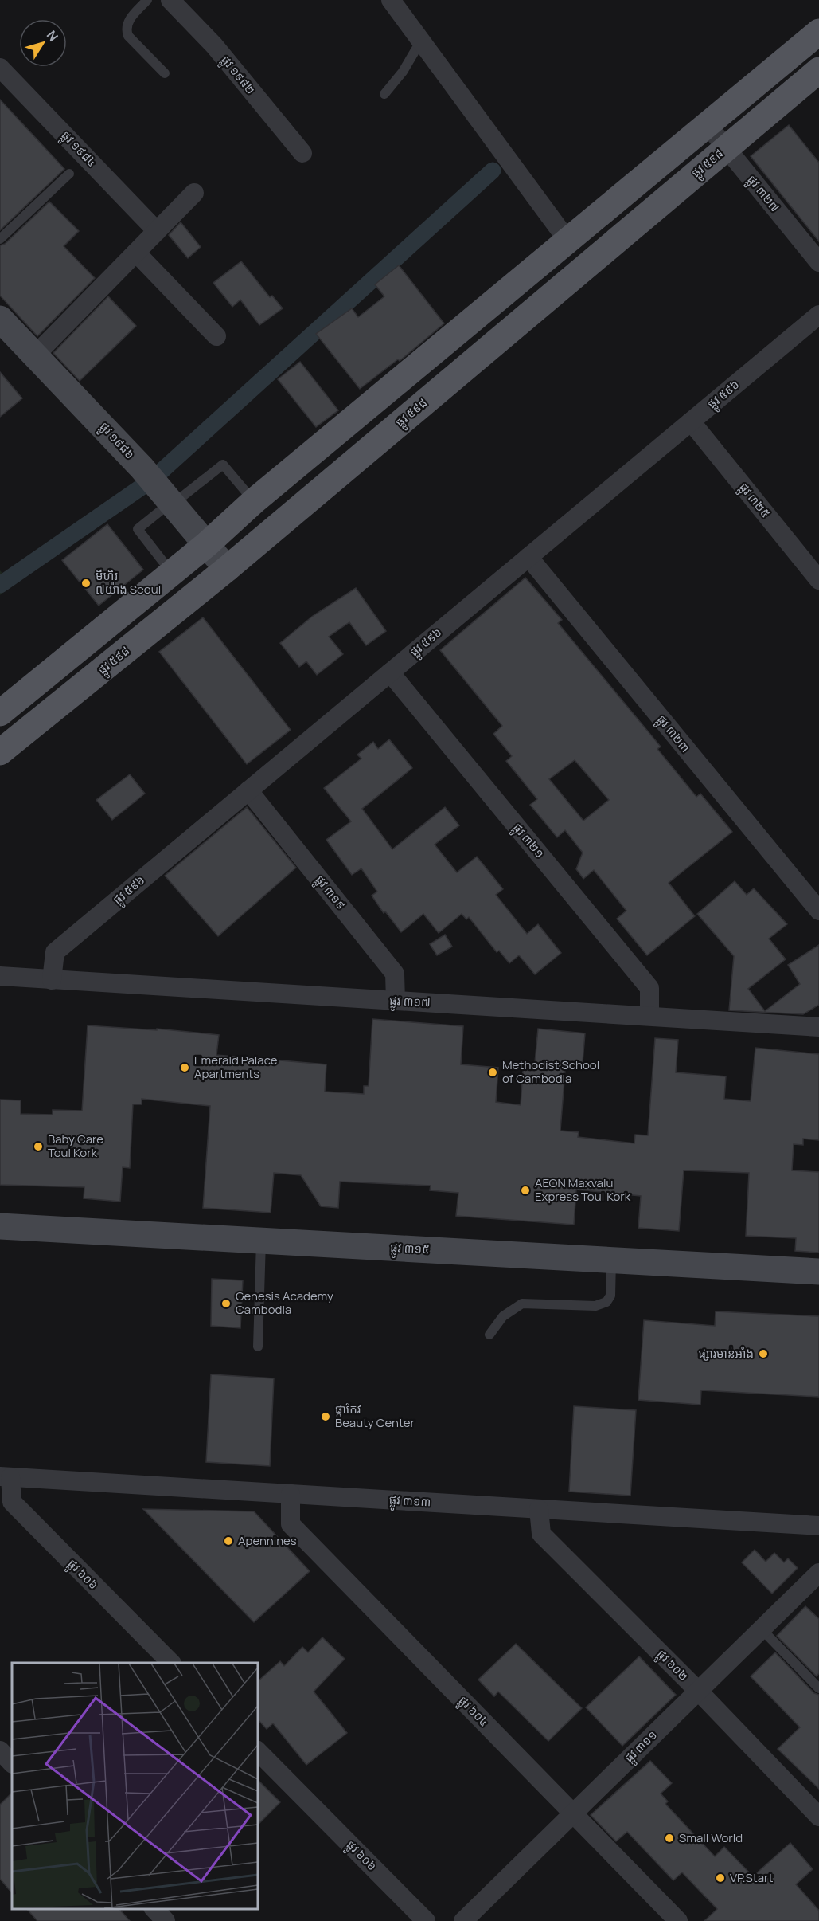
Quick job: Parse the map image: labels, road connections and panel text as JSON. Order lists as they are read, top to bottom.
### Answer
{
  "streets": {
    "main road": ["ផ្លូវ ៥៩៨"],
    "street": [
      "ផ្លូវ ១៩៨២",
      "ផ្លូវ ១៩៨៤",
      "ផ្លូវ ៣២៧",
      "ផ្លូវ ៥៩៦",
      "ផ្លូវ ១៩៨៦",
      "ផ្លូវ ៣២៥",
      "ផ្លូវ ៣២៣",
      "ផ្លូវ ៣២១",
      "ផ្លូវ ៣១៩",
      "ផ្លូវ ៣១៧",
      "ផ្លូវ ៣១៥",
      "ផ្លូវ ៣១៣",
      "ផ្លូវ ៦០៦",
      "ផ្លូវ ៦០២",
      "ផ្លូវ ៦០៤",
      "ផ្លូវ ៣១១"
    ]
  },
  "crossings": [
    ["ផ្លូវ ៥៩៨", "ផ្លូវ ៣២៧"],
    ["ផ្លូវ ៥៩៨", "ផ្លូវ ១៩៨៦"],
    ["ផ្លូវ ៥៩៦", "ផ្លូវ ៣២៥"],
    ["ផ្លូវ ៥៩៦", "ផ្លូវ ៣២៣"],
    ["ផ្លូវ ៥៩៦", "ផ្លូវ ៣២១"],
    ["ផ្លូវ ៥៩៦", "ផ្លូវ ៣១៩"],
    ["ផ្លូវ ៥៩៦", "ផ្លូវ ៣១៧"],
    ["ផ្លូវ ៣២១", "ផ្លូវ ៣១៧"],
    ["ផ្លូវ ៣១៩", "ផ្លូវ ៣១៧"],
    ["ផ្លូវ ៣១៣", "ផ្លូវ ៦០៦"],
    ["ផ្លូវ ៣១៣", "ផ្លូវ ៦០២"],
    ["ផ្លូវ ៣១៣", "ផ្លូវ ៦០៤"],
    ["ផ្លូវ ៦០២", "ផ្លូវ ៣១១"],
    ["ផ្លូវ ៦០៤", "ផ្លូវ ៣១១"]
  ],
  "places": [
    "មីហិរ ៧យ៉ាង Seoul",
    "Emerald Palace Apartments",
    "Methodist School of Cambodia",
    "Baby Care Toul Kork",
    "AEON Maxvalu Express Toul Kork",
    "Genesis Academy Cambodia",
    "ផ្សារមាន់អាំង",
    "ផ្កាកែវ Beauty Center",
    "Apennines",
    "Small World",
    "VP.Start"
  ],
  "north": "top right"
}
